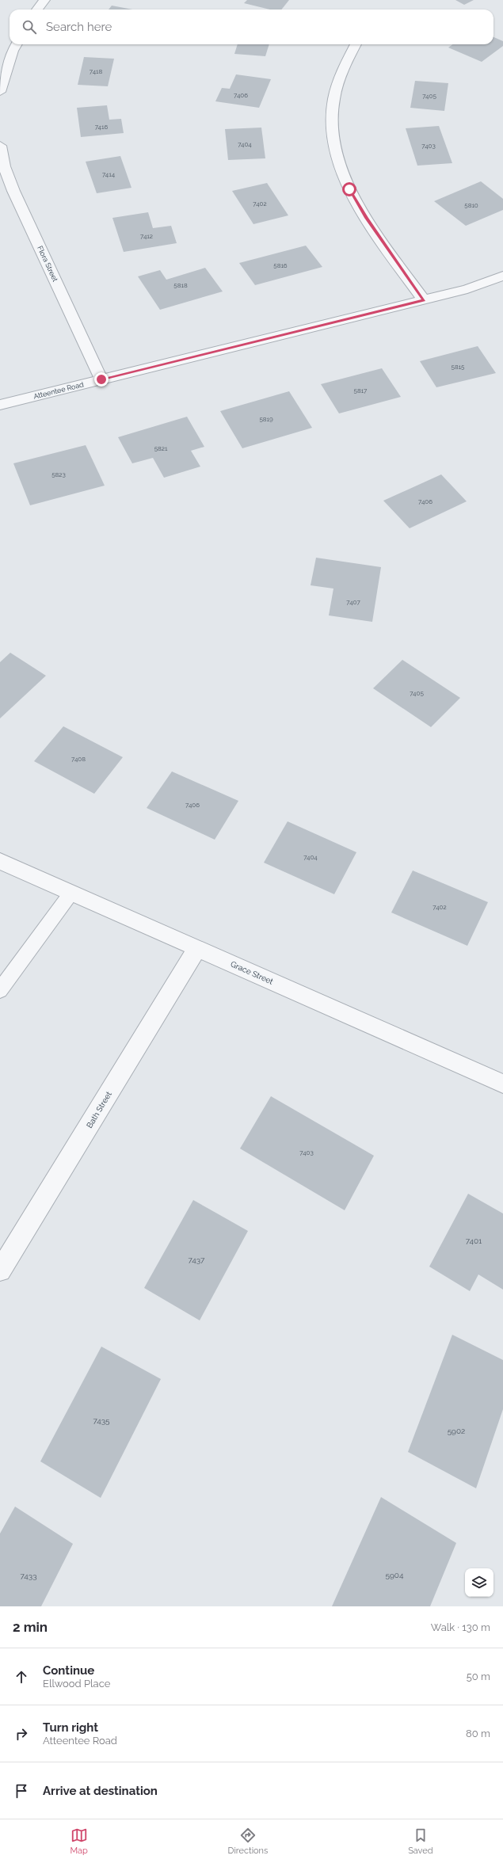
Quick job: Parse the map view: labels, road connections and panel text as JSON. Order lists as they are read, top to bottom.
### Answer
{
  "streets": {
    "street": [
      "Flora Street",
      "Atteentee Road",
      "Grace Street",
      "Bath Street"
    ]
  },
  "crossings": [
    ["Flora Street", "Atteentee Road"],
    ["Grace Street", "Bath Street"]
  ],
  "house_numbers": [
    "7418",
    "7406",
    "7405",
    "7416",
    "7404",
    "7403",
    "7414",
    "7402",
    "5810",
    "7412",
    "5816",
    "5818",
    "5815",
    "5817",
    "5819",
    "5821",
    "5823",
    "7406",
    "7407",
    "7405",
    "7408",
    "7406",
    "7404",
    "7402",
    "7403",
    "7401",
    "7437",
    "7435",
    "5902",
    "5904",
    "7433"
  ],
  "page": {
    "search": "Search here",
    "heading": ["2 min", "Walk · 130 m"],
    "list": [
      ["Continue", "Ellwood Place", "50 m"],
      ["Turn right", "Atteentee Road", "80 m"],
      "Arrive at destination"
    ],
    "nav": ["Map", "Directions", "Saved"]
  }
}
